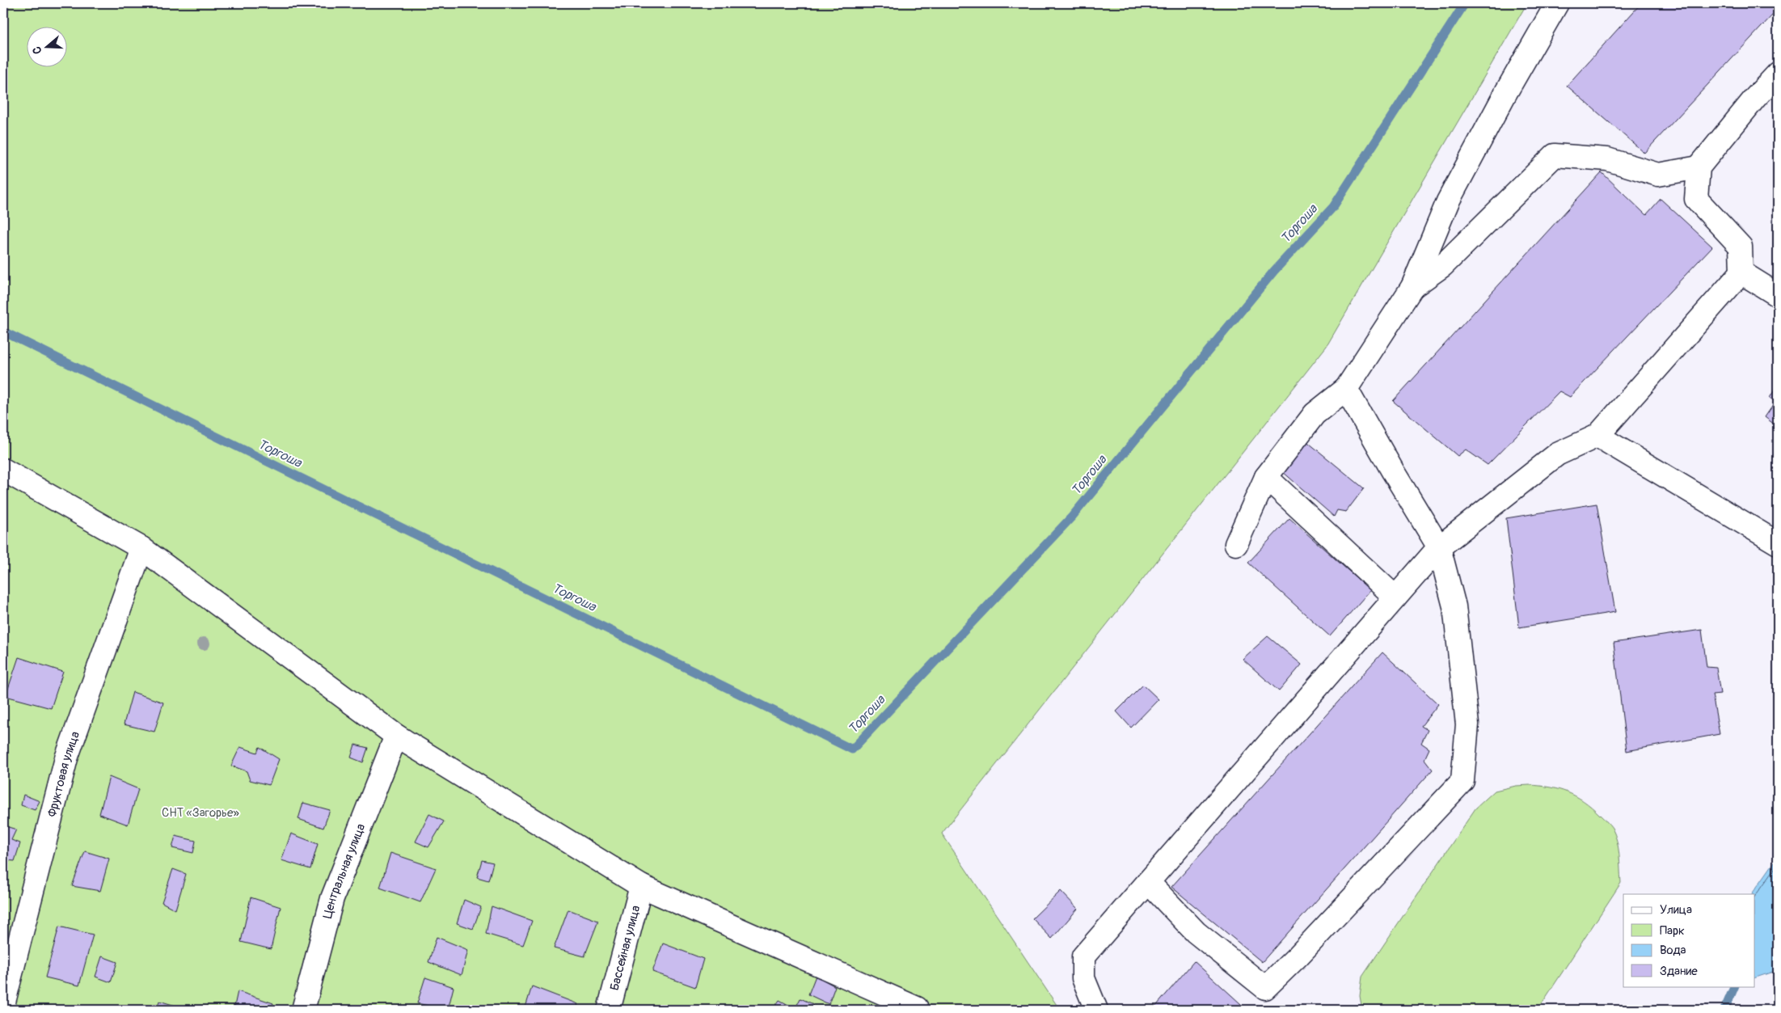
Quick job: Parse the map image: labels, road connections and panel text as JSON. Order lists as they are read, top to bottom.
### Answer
{
  "streets": {
    "street": ["Фруктовая улица", "Центральная улица", "Бассейная улица"]
  },
  "water": ["Торгоша"],
  "parks": ["СНТ «Загорье»"],
  "legend": [
    "Улица",
    "Парк",
    "Вода",
    "Здание"
  ],
  "north": "left"
}
